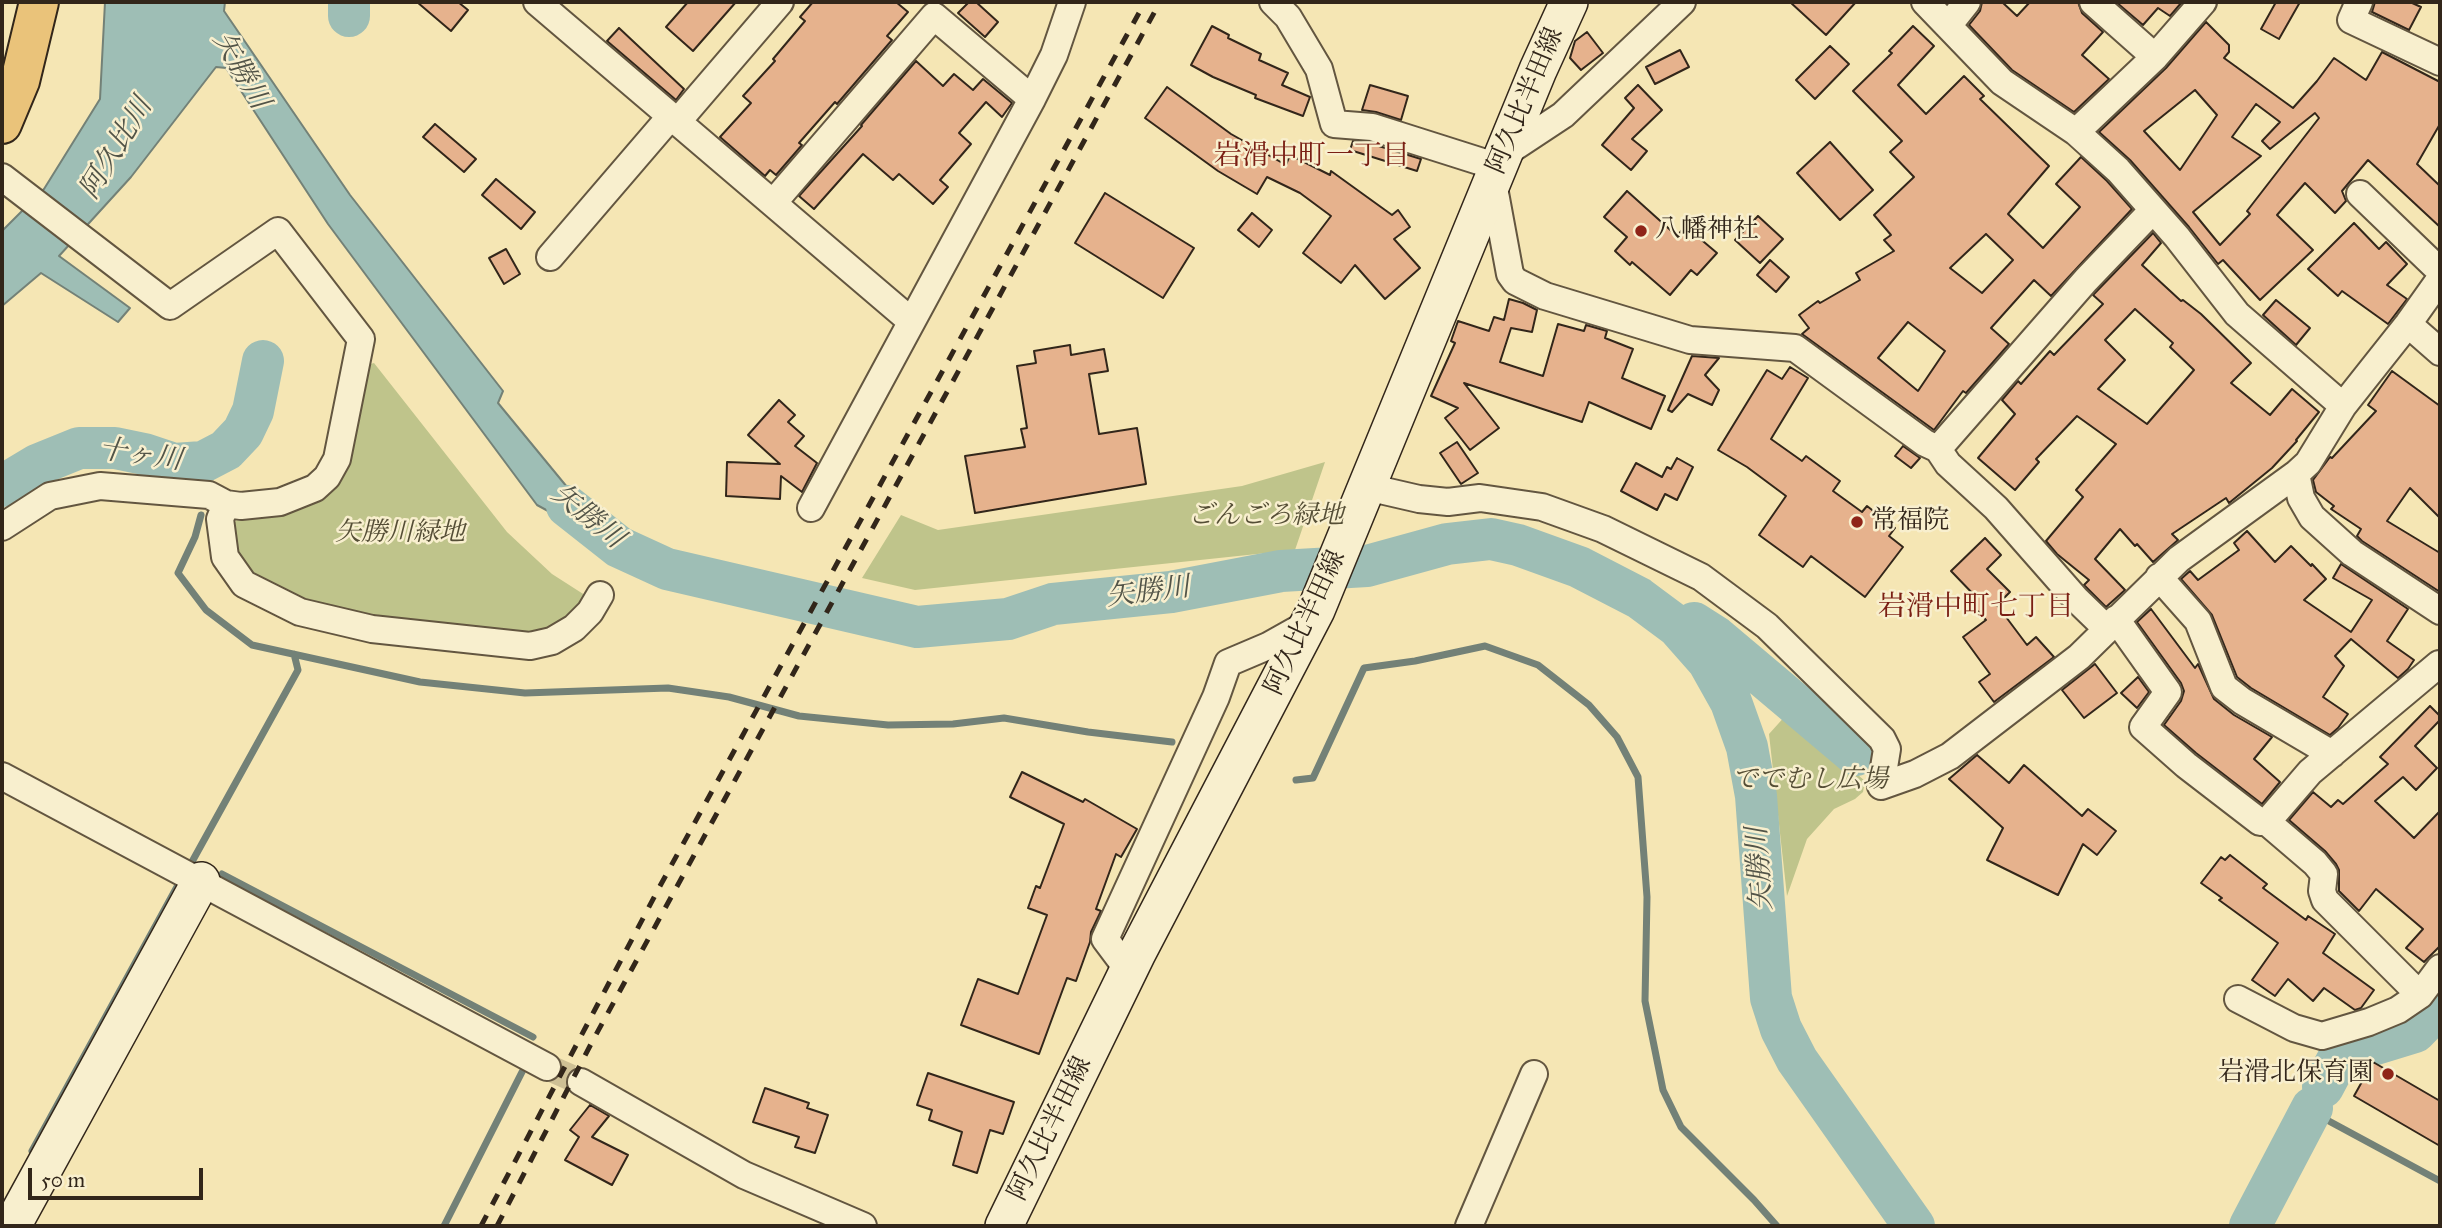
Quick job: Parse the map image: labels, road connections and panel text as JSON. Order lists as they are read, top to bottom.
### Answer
{
  "streets": {
    "main road": ["阿久比半田線"]
  },
  "districts": ["岩滑中町一丁目", "岩滑中町七丁目"],
  "water": ["矢勝川", "阿久比川", "十ヶ川"],
  "parks": ["ごんごろ緑地", "矢勝川緑地", "ででむし広場"],
  "places": ["八幡神社", "常福院", "岩滑北保育園"],
  "scale_bar": "50 m"
}
